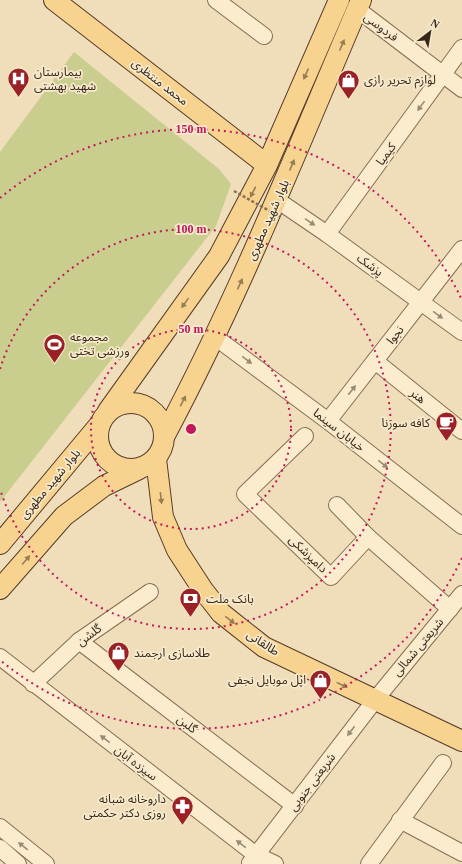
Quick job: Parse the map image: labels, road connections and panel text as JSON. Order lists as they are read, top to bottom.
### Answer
{
  "streets": {
    "main road": ["محمد منتظری", "بلوار شهید مطهری", "طالقانی"],
    "street": [
      "فردوسی",
      "کیمیا",
      "پزشک",
      "نجوا",
      "هنر",
      "خیابان سینما",
      "دامپزشکی",
      "گلشن",
      "شریعتی شمالی",
      "گلبن",
      "سیزده آبان",
      "شریعتی جنوبی"
    ]
  },
  "crossings": [
    ["فردوسی", "کیمیا"],
    ["فردوسی", "بلوار شهید مطهری"],
    ["محمد منتظری", "بلوار شهید مطهری"],
    ["کیمیا", "پزشک"],
    ["بلوار شهید مطهری", "پزشک"],
    ["بلوار شهید مطهری", "خیابان سینما"],
    ["بلوار شهید مطهری", "طالقانی"],
    ["پزشک", "نجوا"],
    ["نجوا", "هنر"],
    ["نجوا", "خیابان سینما"],
    ["گلشن", "گلبن"],
    ["گلشن", "سیزده آبان"],
    ["طالقانی", "شریعتی شمالی"],
    ["طالقانی", "شریعتی جنوبی"],
    ["شریعتی شمالی", "شریعتی جنوبی"],
    ["گلبن", "شریعتی جنوبی"],
    ["سیزده آبان", "شریعتی جنوبی"]
  ],
  "one_way": [
    "کیمیا",
    "پزشک",
    "نجوا",
    "طالقانی",
    "سیزده آبان"
  ],
  "places": {
    "hospital": ["بیمارستان شهید بهشتی"],
    "shop": ["لوازم تحریر رازی", "طلاسازی ارجمند", "اپل موبایل نجفی"],
    "sports": ["مجموعه ورزشی تختی"],
    "cafe": ["کافه سورنا"],
    "bank": ["بانک ملت"],
    "pharmacy": ["داروخانه شبانه روزی دکتر حکمتی"]
  },
  "north": "top right",
  "rings": ["150 m", "100 m", "50 m"]
}
